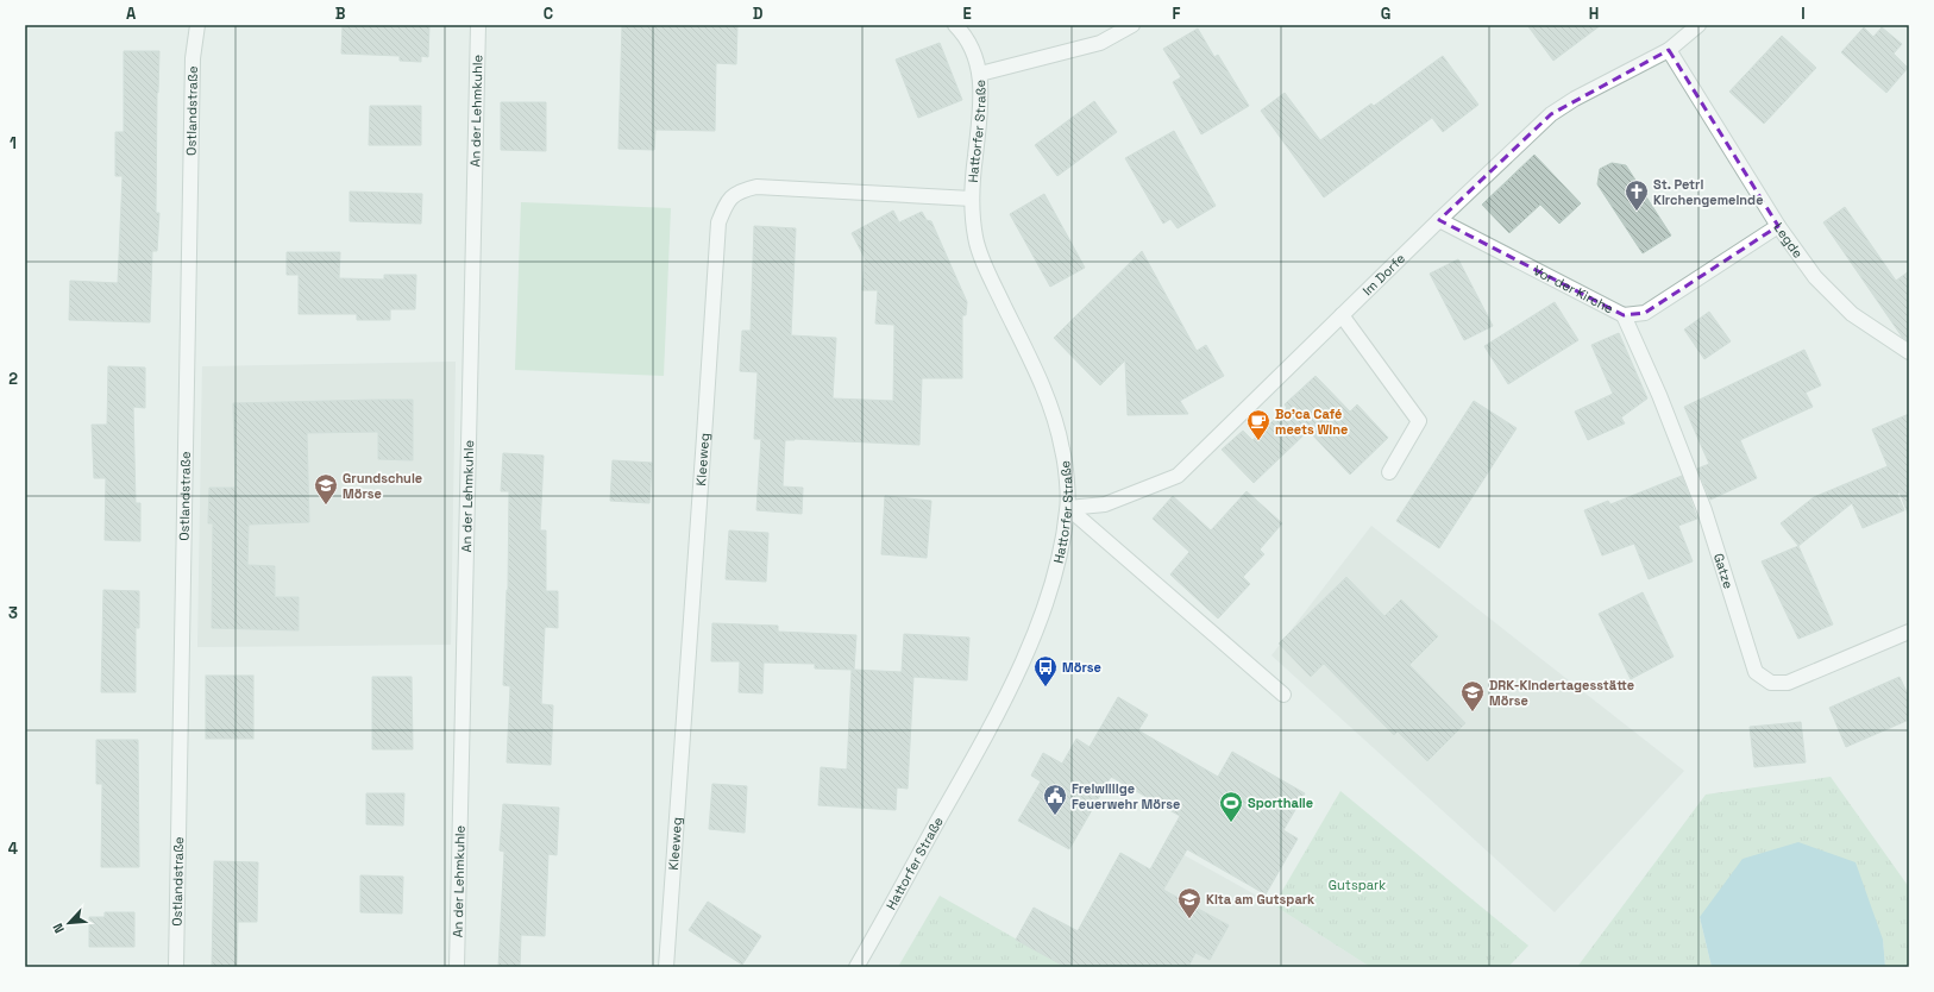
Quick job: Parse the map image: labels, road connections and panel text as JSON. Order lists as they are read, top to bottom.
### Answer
{
  "streets": {
    "street": [
      "Ostlandstraße",
      "An der Lehmkuhle",
      "Hattorfer Straße",
      "Legde",
      "Im Dorfe",
      "Vor der Kirche",
      "Kleeweg",
      "Gatze"
    ]
  },
  "crossings": [
    ["Hattorfer Straße", "Im Dorfe"],
    ["Hattorfer Straße", "Kleeweg"],
    ["Legde", "Im Dorfe"],
    ["Legde", "Vor der Kirche"],
    ["Im Dorfe", "Vor der Kirche"],
    ["Vor der Kirche", "Gatze"]
  ],
  "parks": ["Gutspark"],
  "places": {
    "church": ["St. Petri Kirchengemeinde"],
    "cafe": ["Bo'ca Café meets Wine"],
    "school or university": ["Grundschule Mörse", "DRK-Kindertagesstätte Mörse", "Kita am Gutspark"],
    "bus stop": ["Mörse"],
    "public building": ["Freiwillige Feuerwehr Mörse"],
    "sports": ["Sporthalle"]
  },
  "north": "bottom left",
  "grid": {
    "columns": [
      "A",
      "B",
      "C",
      "D",
      "E",
      "F",
      "G",
      "H",
      "I"
    ],
    "rows": [
      "1",
      "2",
      "3",
      "4"
    ]
  }
}
